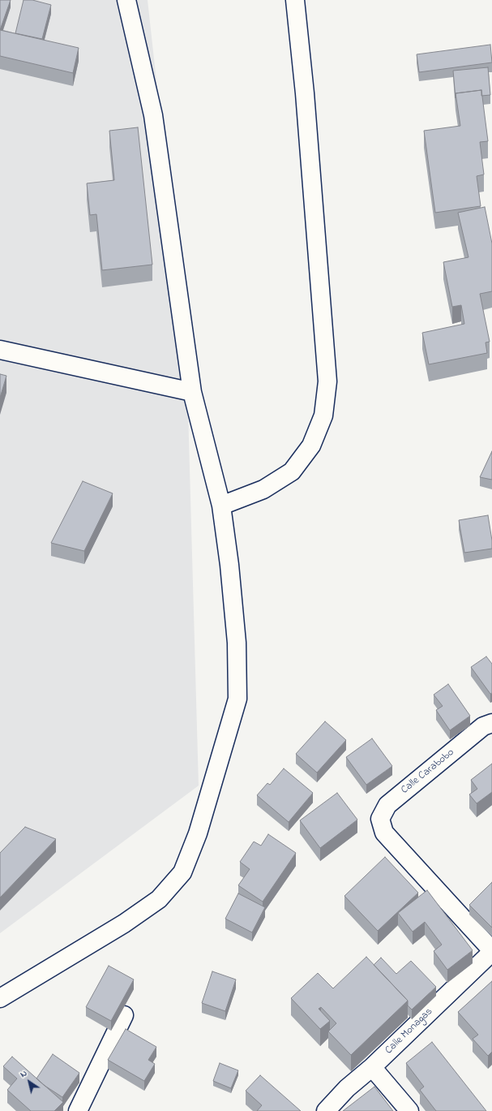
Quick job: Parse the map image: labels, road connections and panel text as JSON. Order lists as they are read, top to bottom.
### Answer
{
  "streets": {
    "street": ["Calle Carabobo", "Calle Monagas"]
  },
  "crossings": [
    ["Calle Carabobo", "Calle Monagas"]
  ],
  "north": "top left"
}
